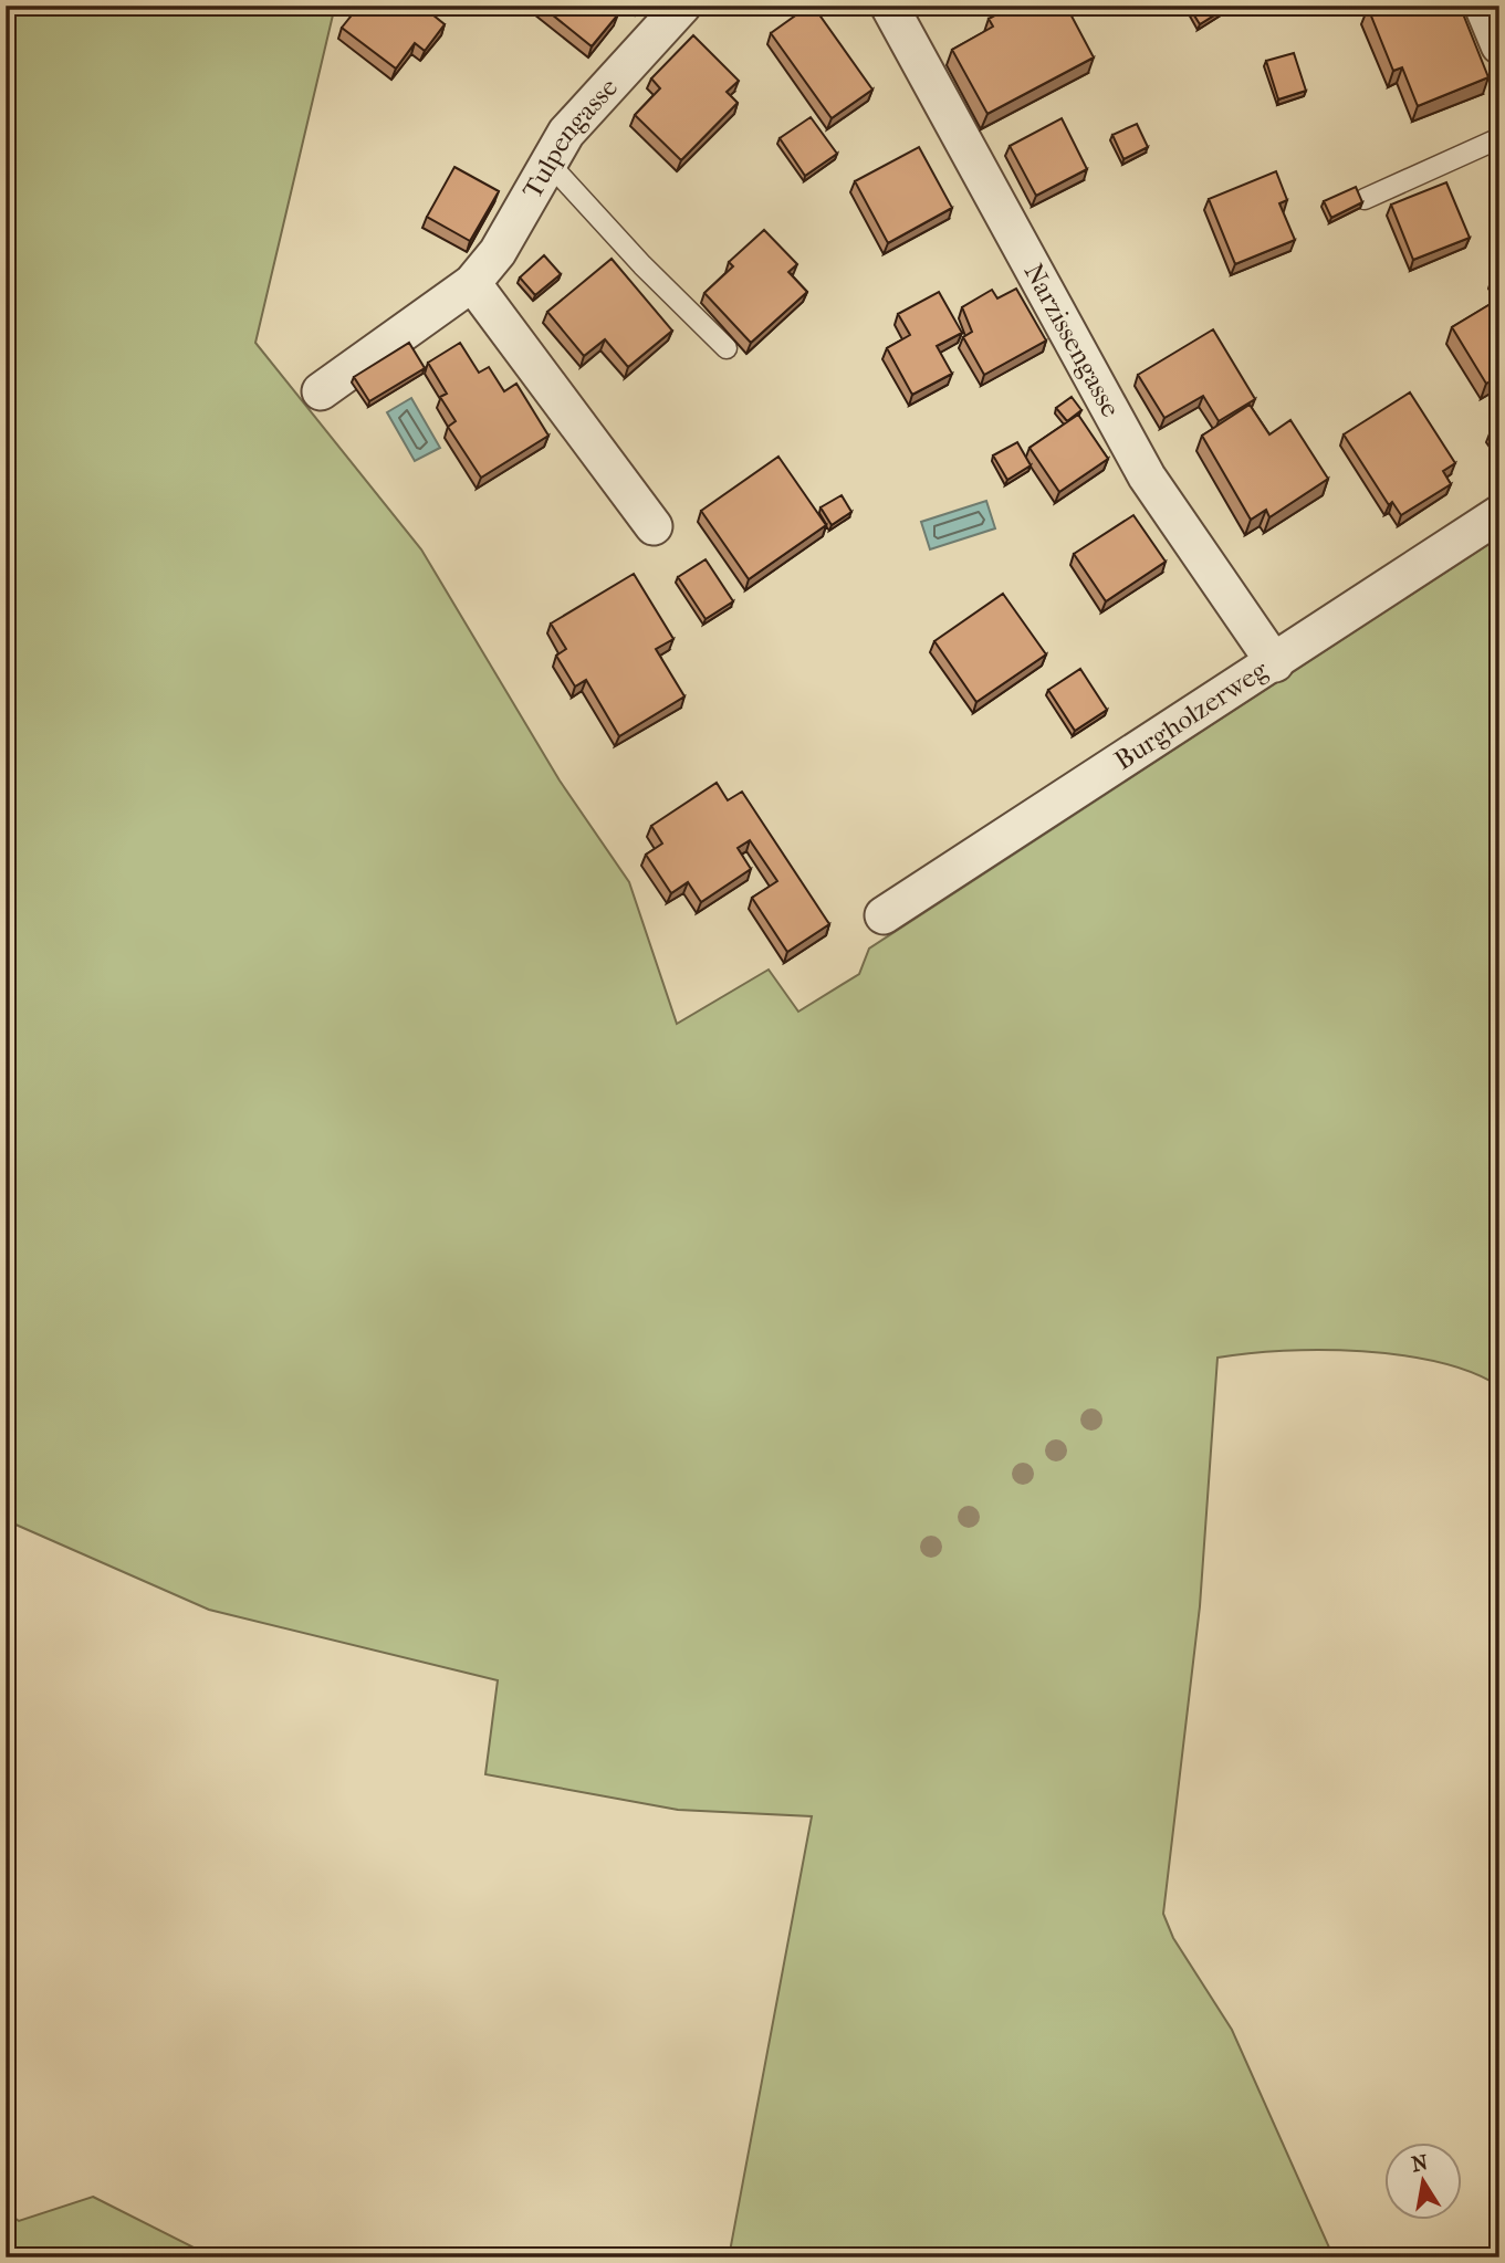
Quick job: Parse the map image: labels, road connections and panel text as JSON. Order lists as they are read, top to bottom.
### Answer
{
  "streets": {
    "street": ["Tulpengasse", "Narzissengasse", "Burgholzerweg"]
  },
  "crossings": [
    ["Narzissengasse", "Burgholzerweg"]
  ],
  "north": "top"
}
